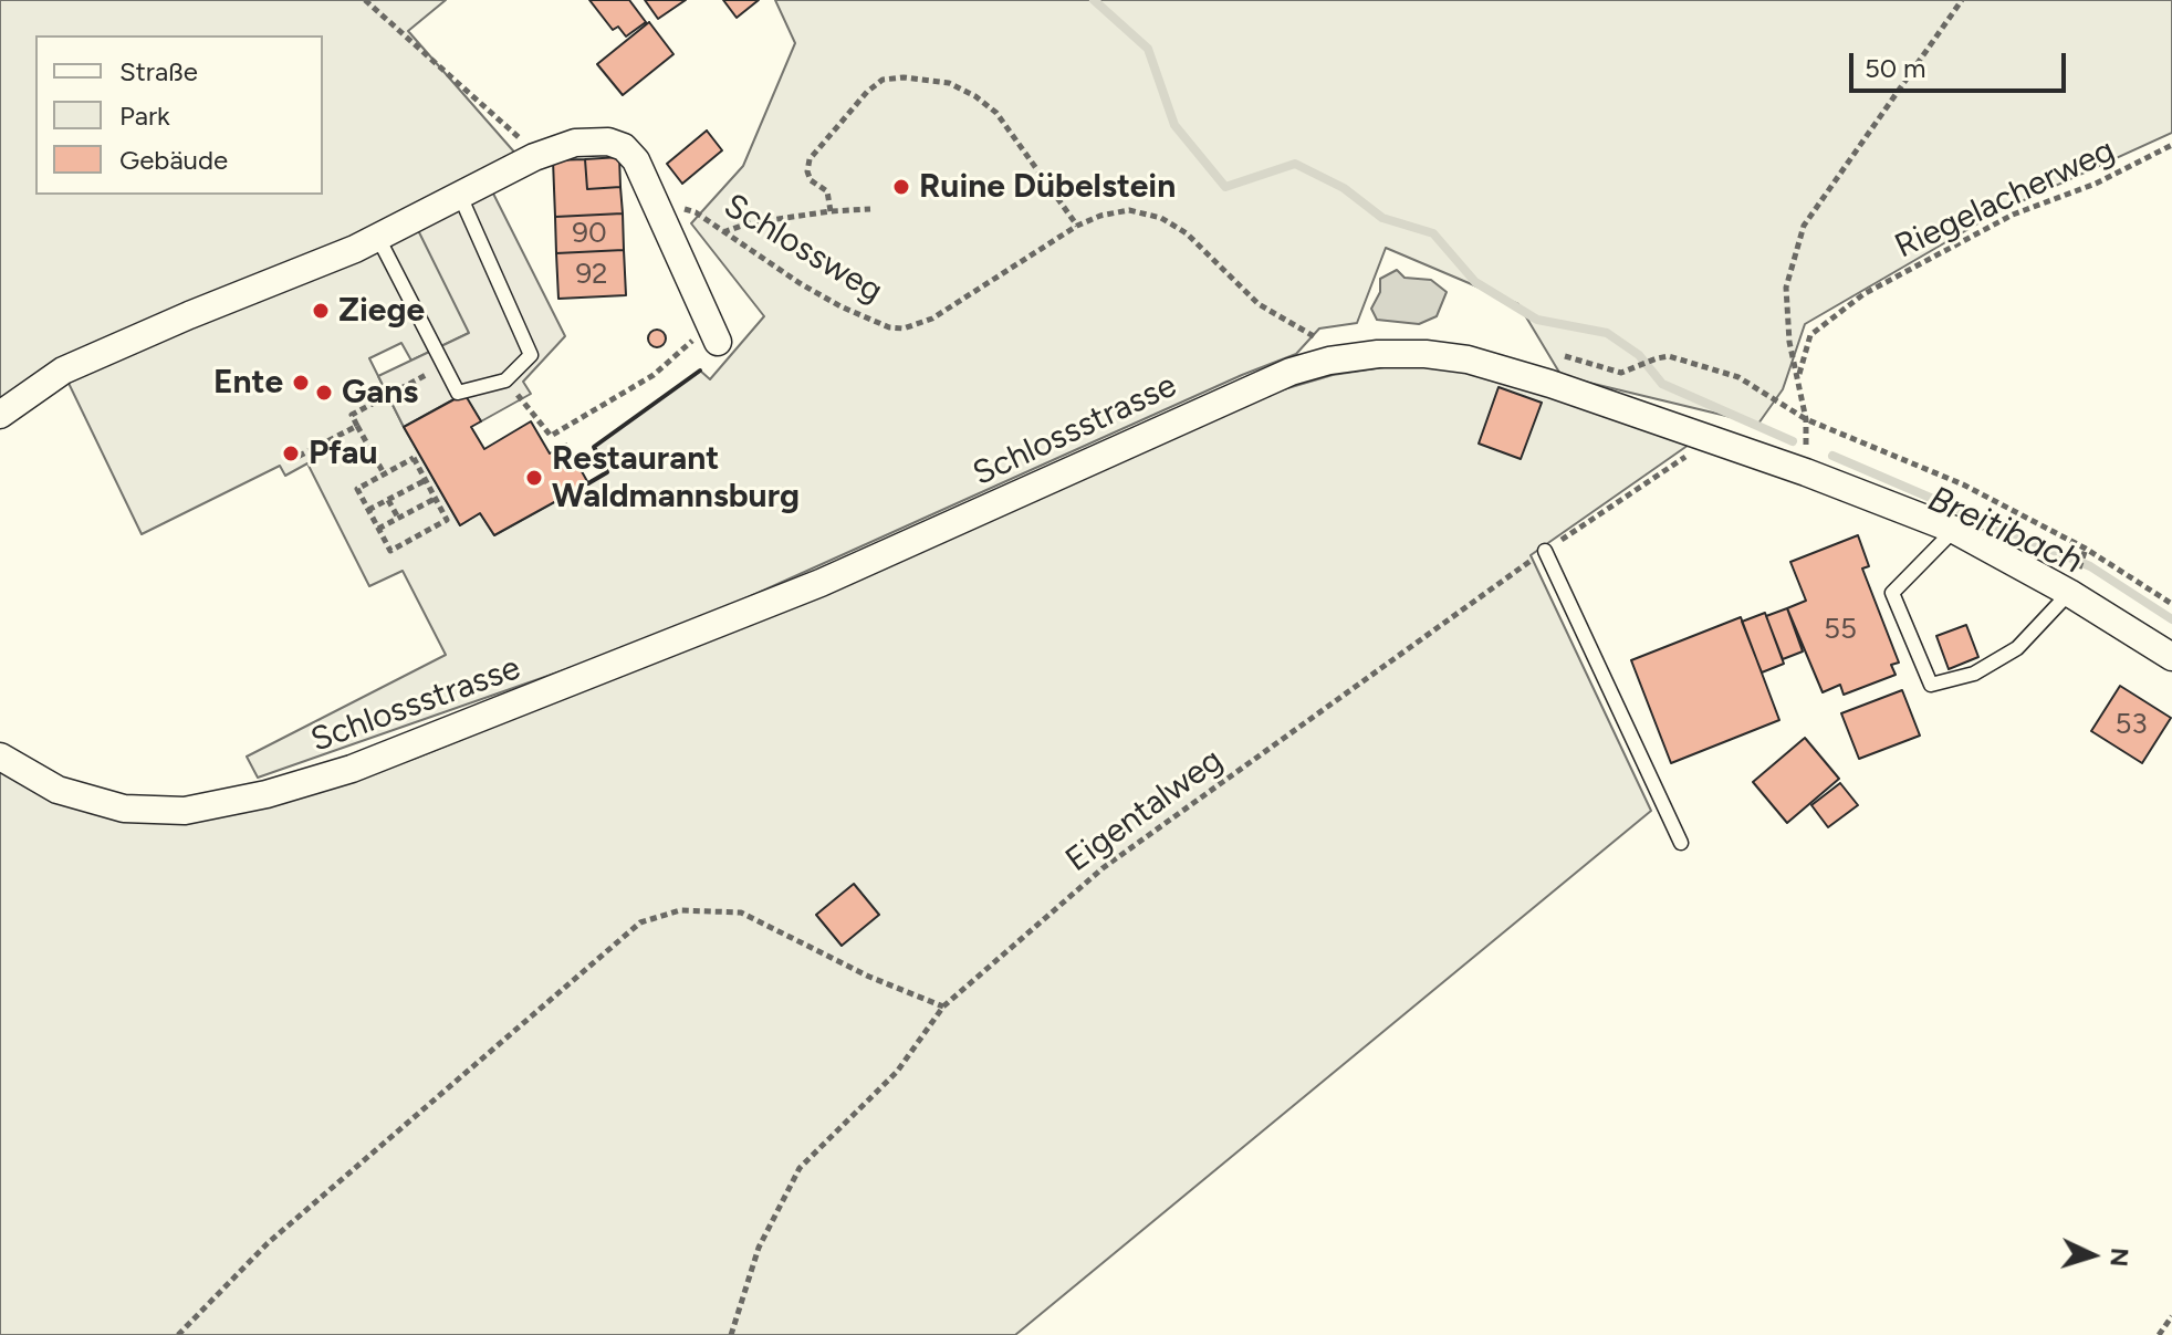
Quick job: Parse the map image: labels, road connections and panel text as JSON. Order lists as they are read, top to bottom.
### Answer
{
  "streets": {
    "street": ["Schlossstrasse"],
    "path": ["Riegelacherweg", "Schlossweg", "Eigentalweg"]
  },
  "crossings": [
    ["Schlossweg", "Schlossstrasse"],
    ["Schlossstrasse", "Eigentalweg"]
  ],
  "water": ["Breitibach"],
  "places": [
    "Ruine Dübelstein",
    "Ziege",
    "Ente",
    "Gans",
    "Pfau",
    "Restaurant Waldmannsburg"
  ],
  "house_numbers": [
    "90",
    "92",
    "55",
    "53"
  ],
  "legend": ["Straße", "Park", "Gebäude"],
  "scale_bar": "50 m",
  "north": "right"
}
